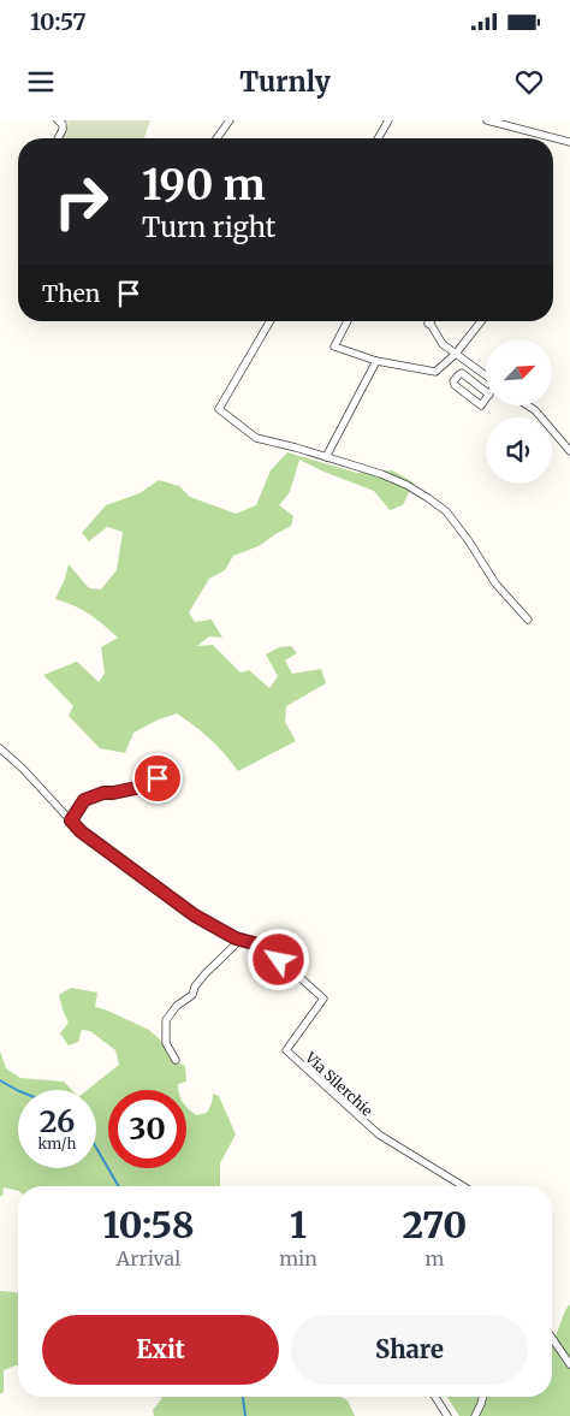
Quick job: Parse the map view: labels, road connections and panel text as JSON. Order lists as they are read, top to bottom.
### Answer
{
  "streets": {
    "street": ["Via Silerchie"]
  },
  "north": "top right",
  "page": {
    "status": "10:57",
    "header": "Turnly",
    "turn": ["190 m", "Turn right"],
    "then": "Then",
    "speed": "26 km/h",
    "limit": "30",
    "eta": [
      "10:58",
      "Arrival",
      "1",
      "min",
      "270",
      "m"
    ],
    "buttons": ["Exit", "Share"]
  }
}
